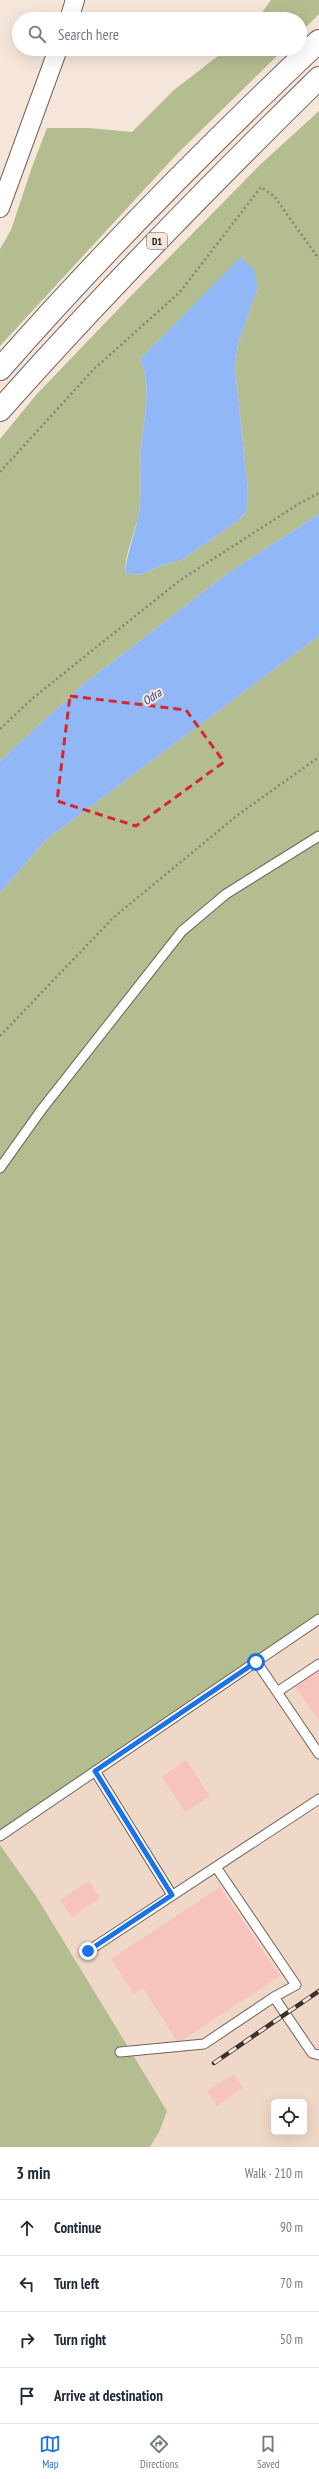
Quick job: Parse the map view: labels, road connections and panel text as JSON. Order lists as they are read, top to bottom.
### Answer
{
  "streets": {
    "highway": ["D1"]
  },
  "water": ["Odra"],
  "page": {
    "search": "Search here",
    "heading": ["3 min", "Walk · 210 m"],
    "list": [
      ["Continue", "90 m"],
      ["Turn left", "70 m"],
      ["Turn right", "50 m"],
      "Arrive at destination"
    ],
    "nav": ["Map", "Directions", "Saved"]
  }
}
